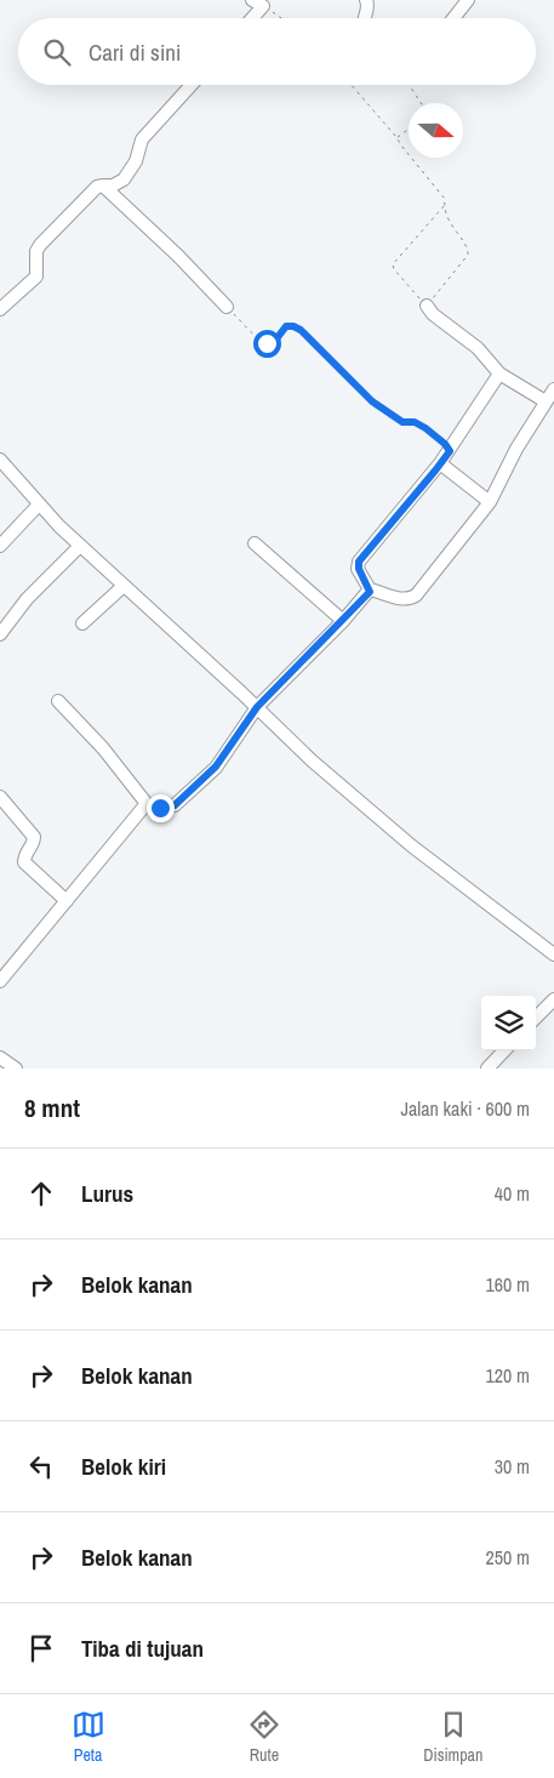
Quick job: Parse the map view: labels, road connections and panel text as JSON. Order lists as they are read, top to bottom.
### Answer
{
  "north": "right",
  "page": {
    "search": "Cari di sini",
    "heading": ["8 mnt", "Jalan kaki · 600 m"],
    "list": [
      ["Lurus", "40 m"],
      ["Belok kanan", "160 m"],
      ["Belok kanan", "120 m"],
      ["Belok kiri", "30 m"],
      ["Belok kanan", "250 m"],
      "Tiba di tujuan"
    ],
    "nav": ["Peta", "Rute", "Disimpan"]
  }
}
